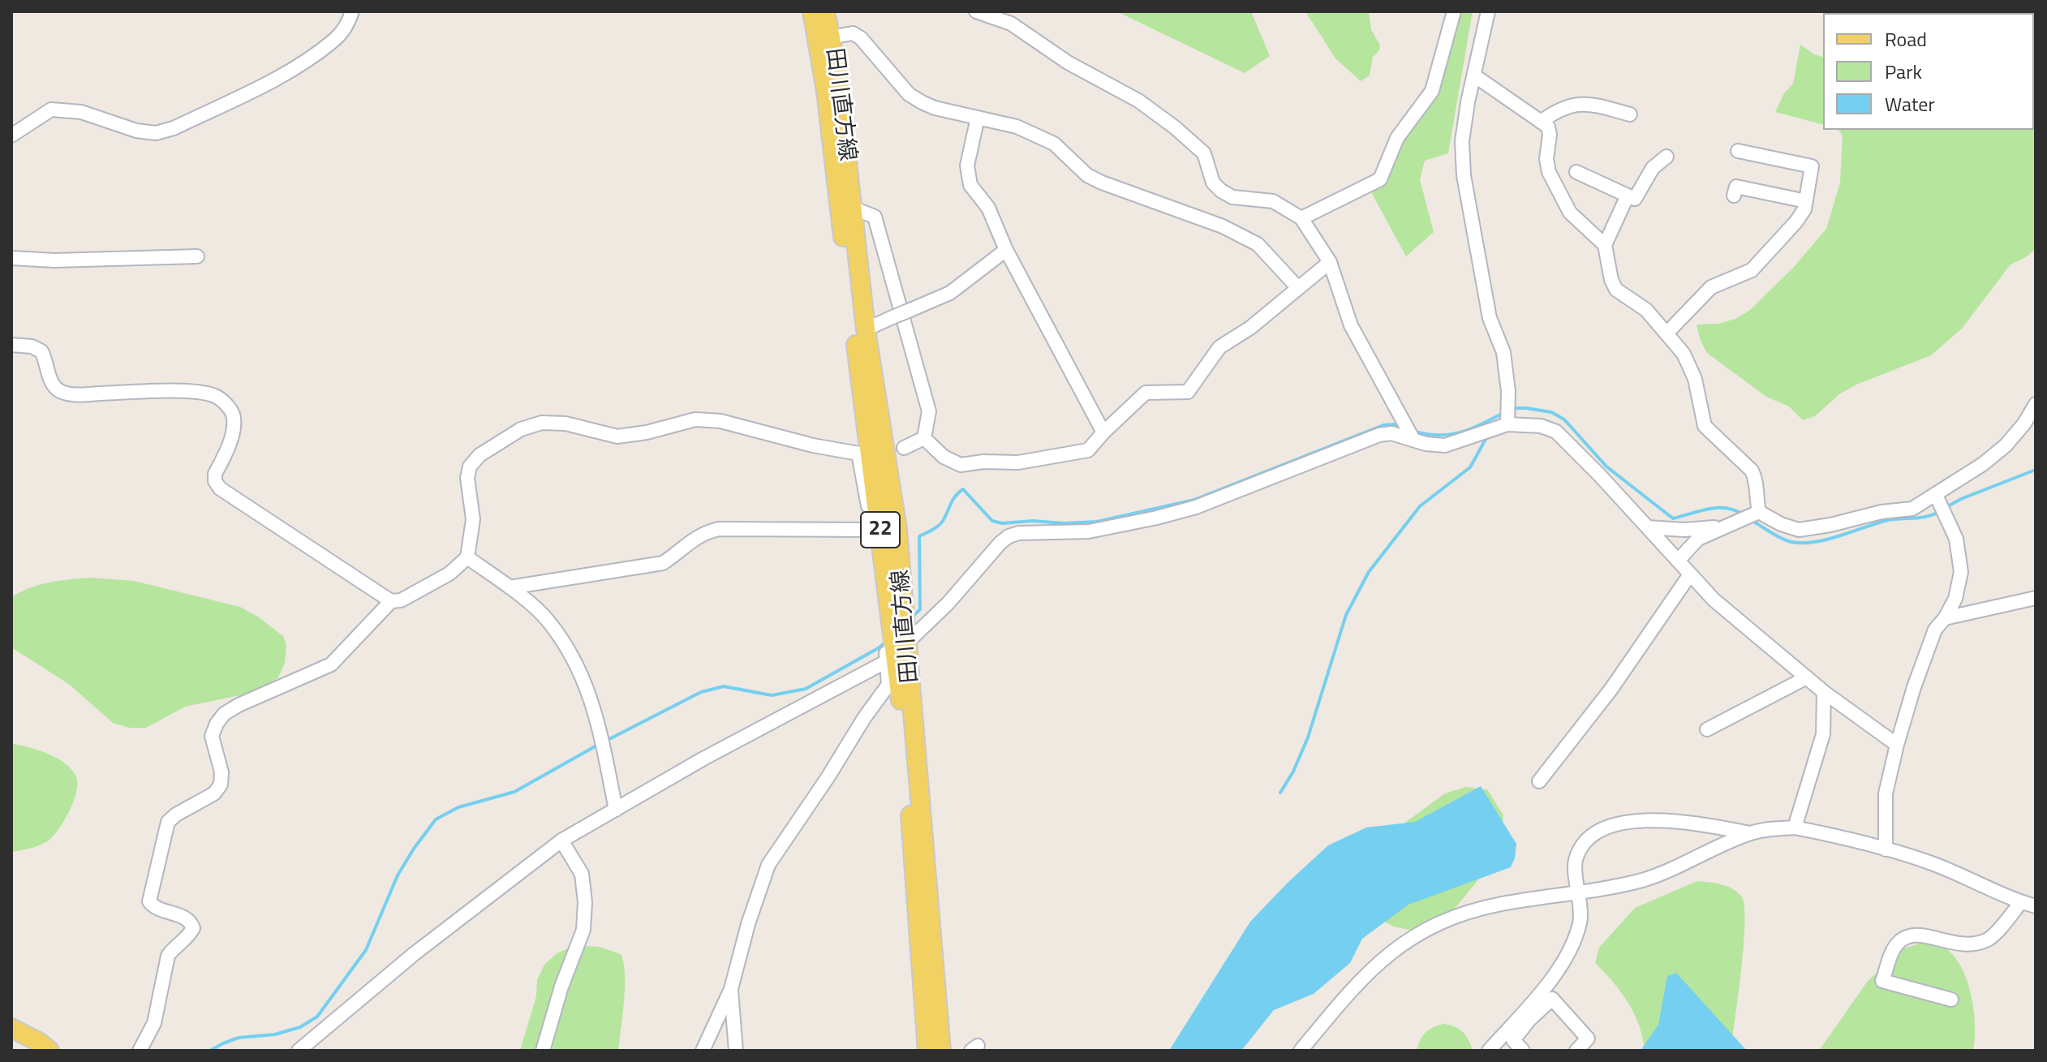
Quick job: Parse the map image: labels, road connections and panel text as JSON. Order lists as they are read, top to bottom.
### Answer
{
  "streets": {
    "main road": ["田川直方線", "22"]
  },
  "legend": ["Road", "Park", "Water"]
}
